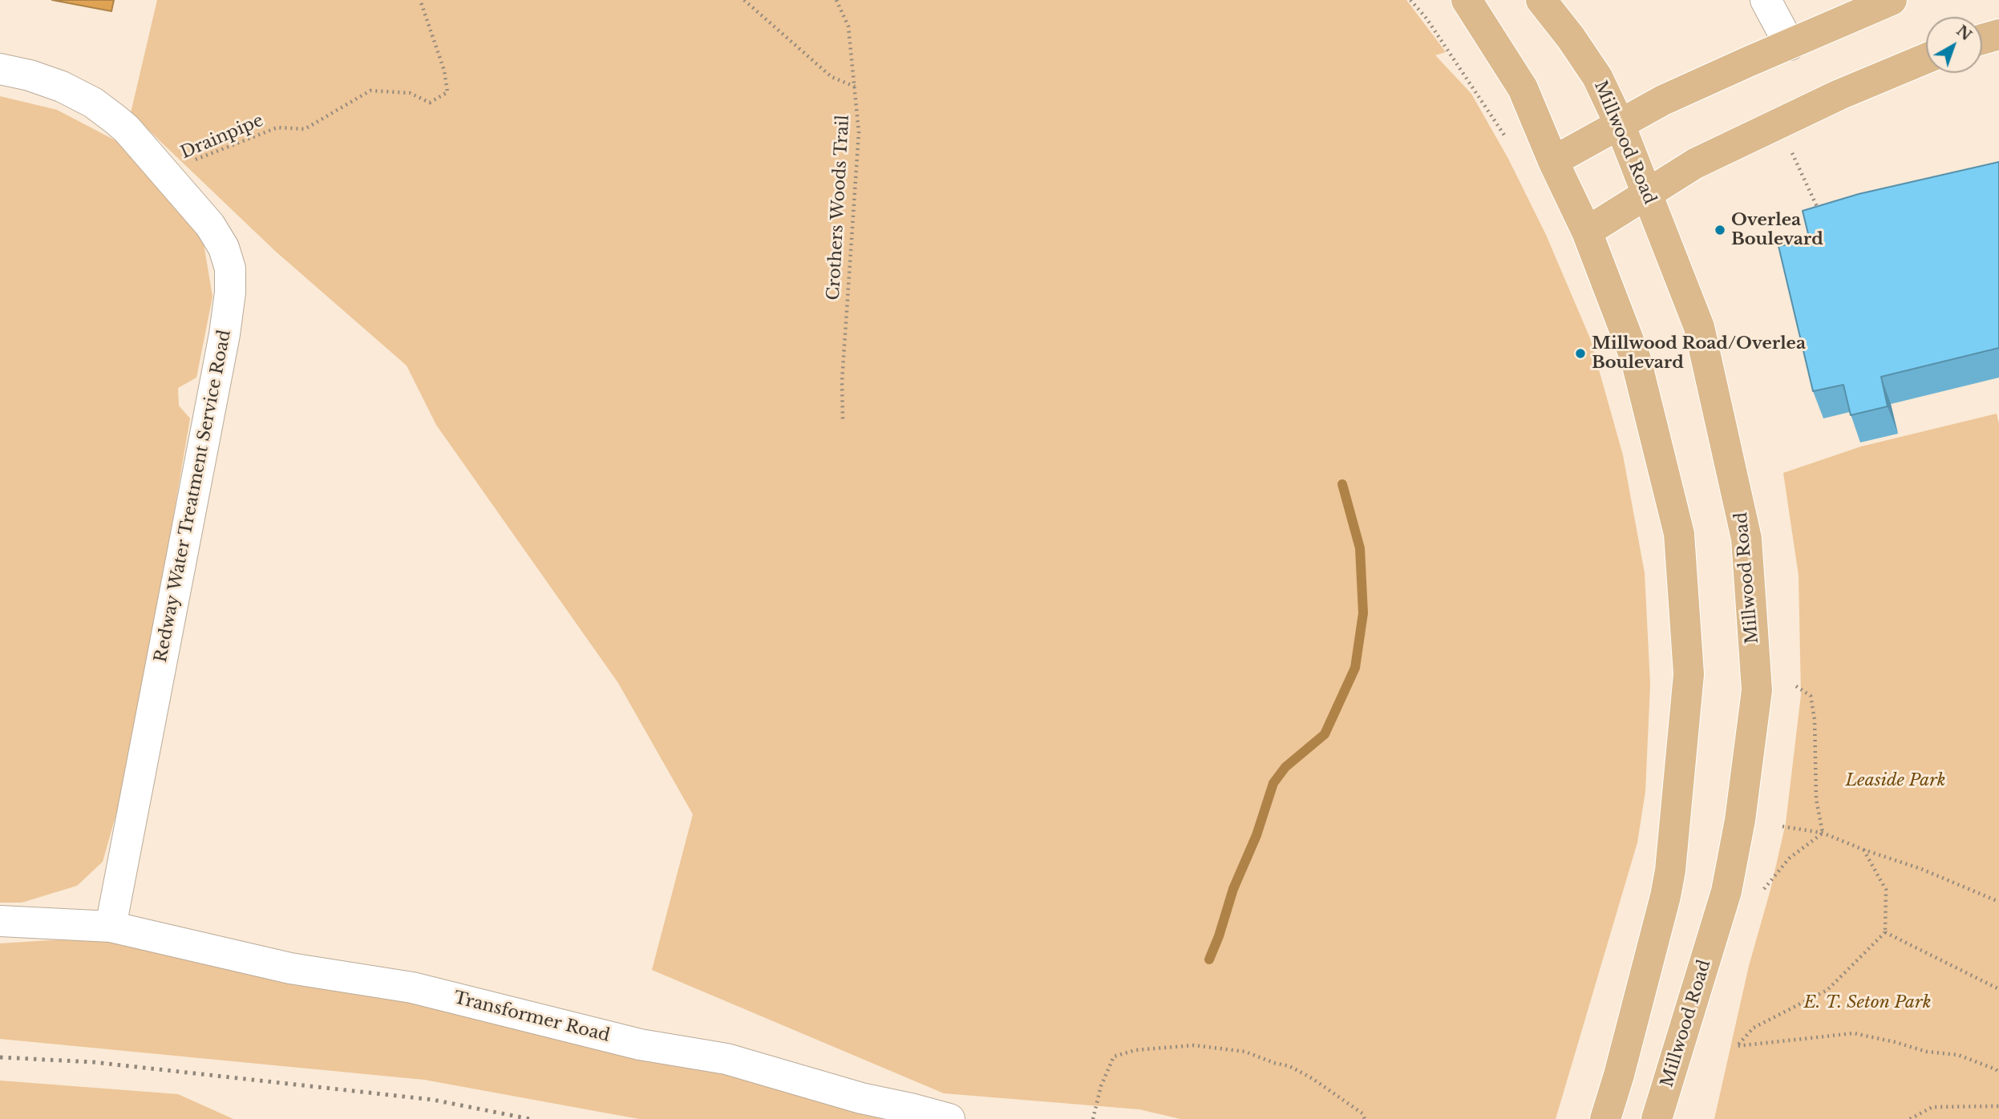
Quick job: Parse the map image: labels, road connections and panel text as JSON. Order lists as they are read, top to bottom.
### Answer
{
  "streets": {
    "main road": ["Millwood Road"],
    "lane": ["Redway Water Treatment Service Road", "Transformer Road"],
    "path": ["Drainpipe", "Crothers Woods Trail"]
  },
  "crossings": [
    ["Drainpipe", "Redway Water Treatment Service Road"],
    ["Redway Water Treatment Service Road", "Transformer Road"]
  ],
  "parks": ["Leaside Park", "E. T. Seton Park"],
  "places": ["Overlea Boulevard", "Millwood Road/Overlea Boulevard"],
  "north": "top right"
}
